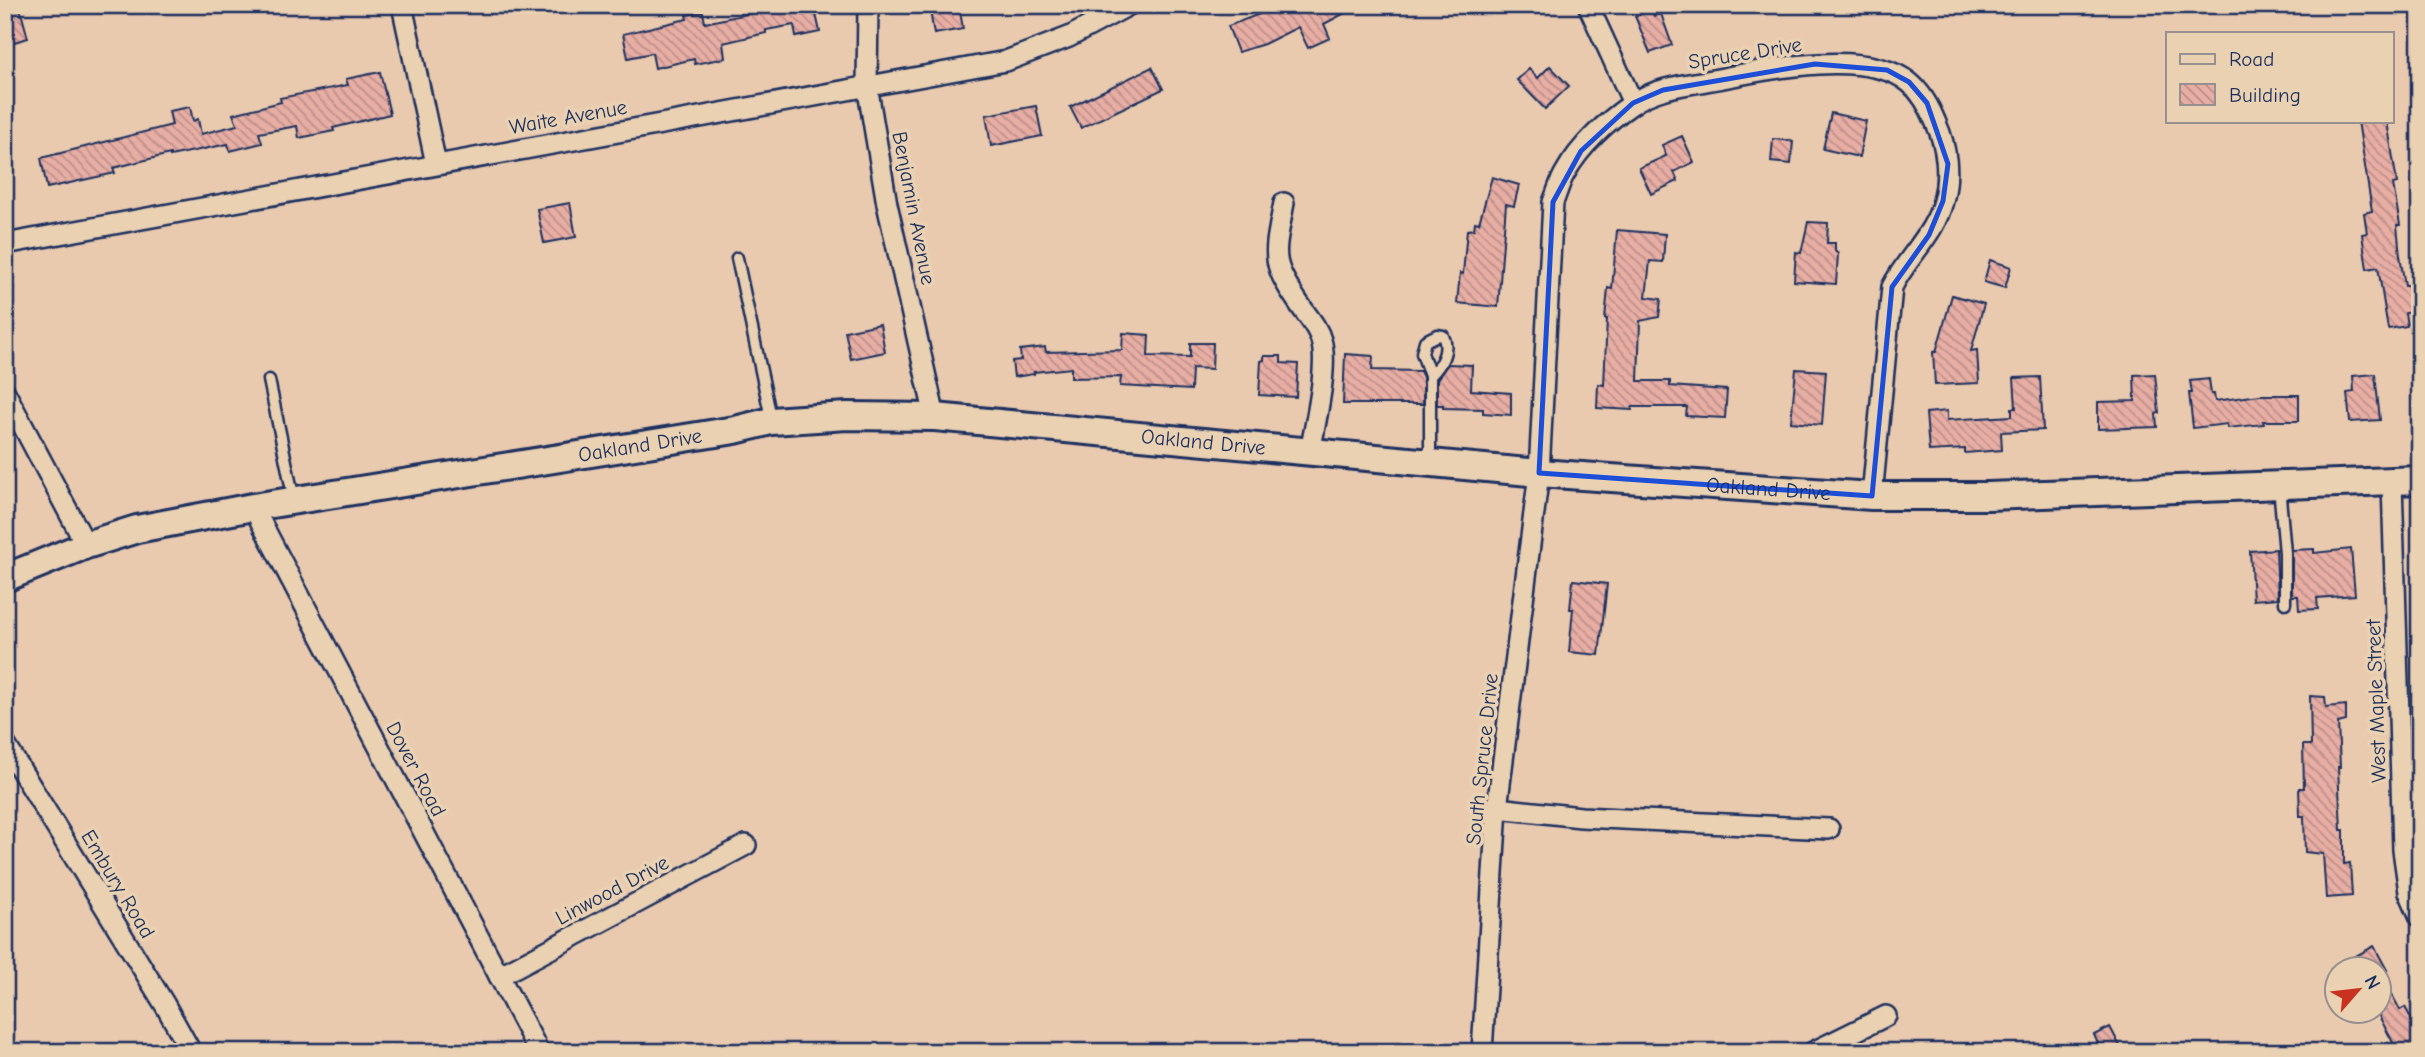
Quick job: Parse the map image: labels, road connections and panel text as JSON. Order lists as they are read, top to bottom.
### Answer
{
  "streets": {
    "main road": ["Oakland Drive"],
    "street": [
      "Spruce Drive",
      "Waite Avenue",
      "Benjamin Avenue",
      "West Maple Street",
      "South Spruce Drive",
      "Dover Road",
      "Embury Road",
      "Linwood Drive"
    ]
  },
  "crossings": [
    ["Spruce Drive", "Oakland Drive"],
    ["Spruce Drive", "South Spruce Drive"],
    ["Waite Avenue", "Benjamin Avenue"],
    ["Benjamin Avenue", "Oakland Drive"],
    ["Oakland Drive", "West Maple Street"],
    ["Oakland Drive", "South Spruce Drive"],
    ["Oakland Drive", "Dover Road"],
    ["Dover Road", "Linwood Drive"]
  ],
  "legend": ["Road", "Building"],
  "north": "top right"
}
